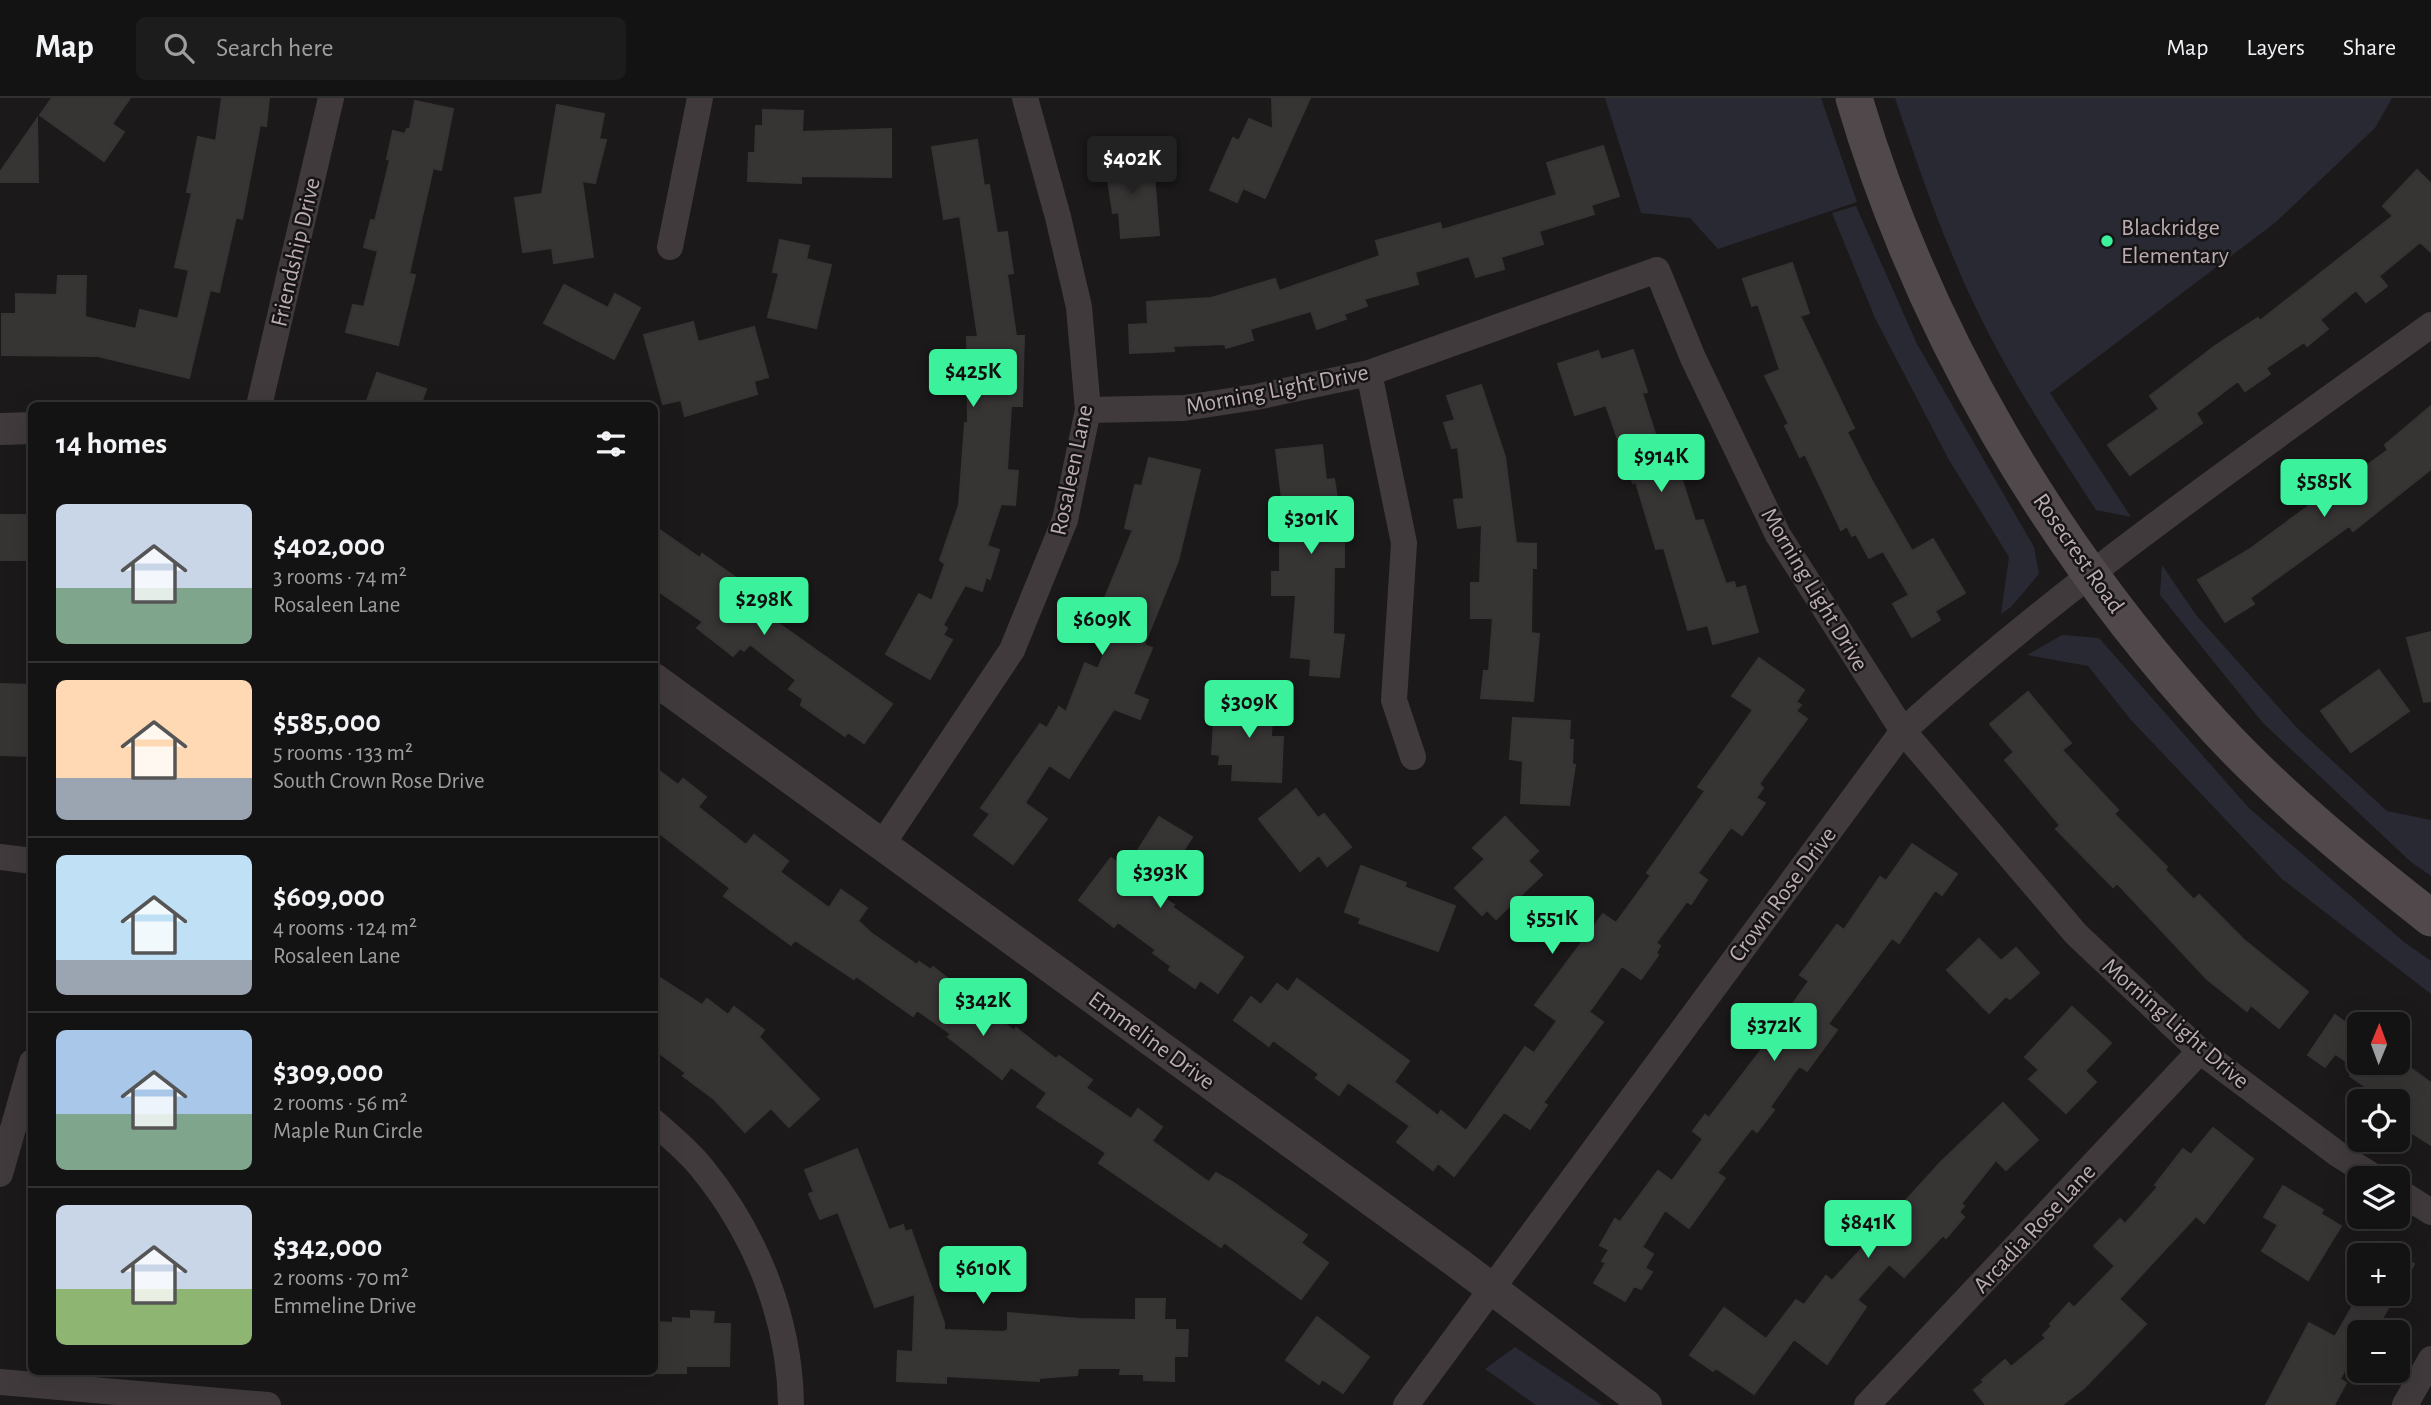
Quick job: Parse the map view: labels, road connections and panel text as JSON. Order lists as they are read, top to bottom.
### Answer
{
  "streets": {
    "main road": ["Rosecrest Road"],
    "street": [
      "Friendship Drive",
      "Morning Light Drive",
      "Rosaleen Lane",
      "Crown Rose Drive",
      "Emmeline Drive",
      "Arcadia Rose Lane"
    ]
  },
  "crossings": [
    ["Morning Light Drive", "Rosaleen Lane"],
    ["Morning Light Drive", "Crown Rose Drive"],
    ["Morning Light Drive", "Arcadia Rose Lane"],
    ["Rosaleen Lane", "Emmeline Drive"],
    ["Rosecrest Road", "Crown Rose Drive"],
    ["Crown Rose Drive", "Emmeline Drive"]
  ],
  "places": ["Blackridge Elementary"],
  "north": "top",
  "page": {
    "header": "Map",
    "search": "Search here",
    "nav": ["Map", "Layers", "Share"],
    "price": [
      "$402K",
      "$425K",
      "$914K",
      "$585K",
      "$301K",
      "$298K",
      "$609K",
      "$309K",
      "$393K",
      "$551K",
      "$342K",
      "$372K",
      "$841K",
      "$610K"
    ],
    "heading": "14 homes",
    "list": [
      {
        "name": "$402,000",
        "note": "3 rooms · 74 m² · Rosaleen Lane"
      },
      {
        "name": "$585,000",
        "note": "5 rooms · 133 m² · South Crown Rose Drive"
      },
      {
        "name": "$609,000",
        "note": "4 rooms · 124 m² · Rosaleen Lane"
      },
      {
        "name": "$309,000",
        "note": "2 rooms · 56 m² · Maple Run Circle"
      },
      {
        "name": "$342,000",
        "note": "2 rooms · 70 m² · Emmeline Drive"
      }
    ],
    "map_buttons": ["+", "−"]
  }
}
